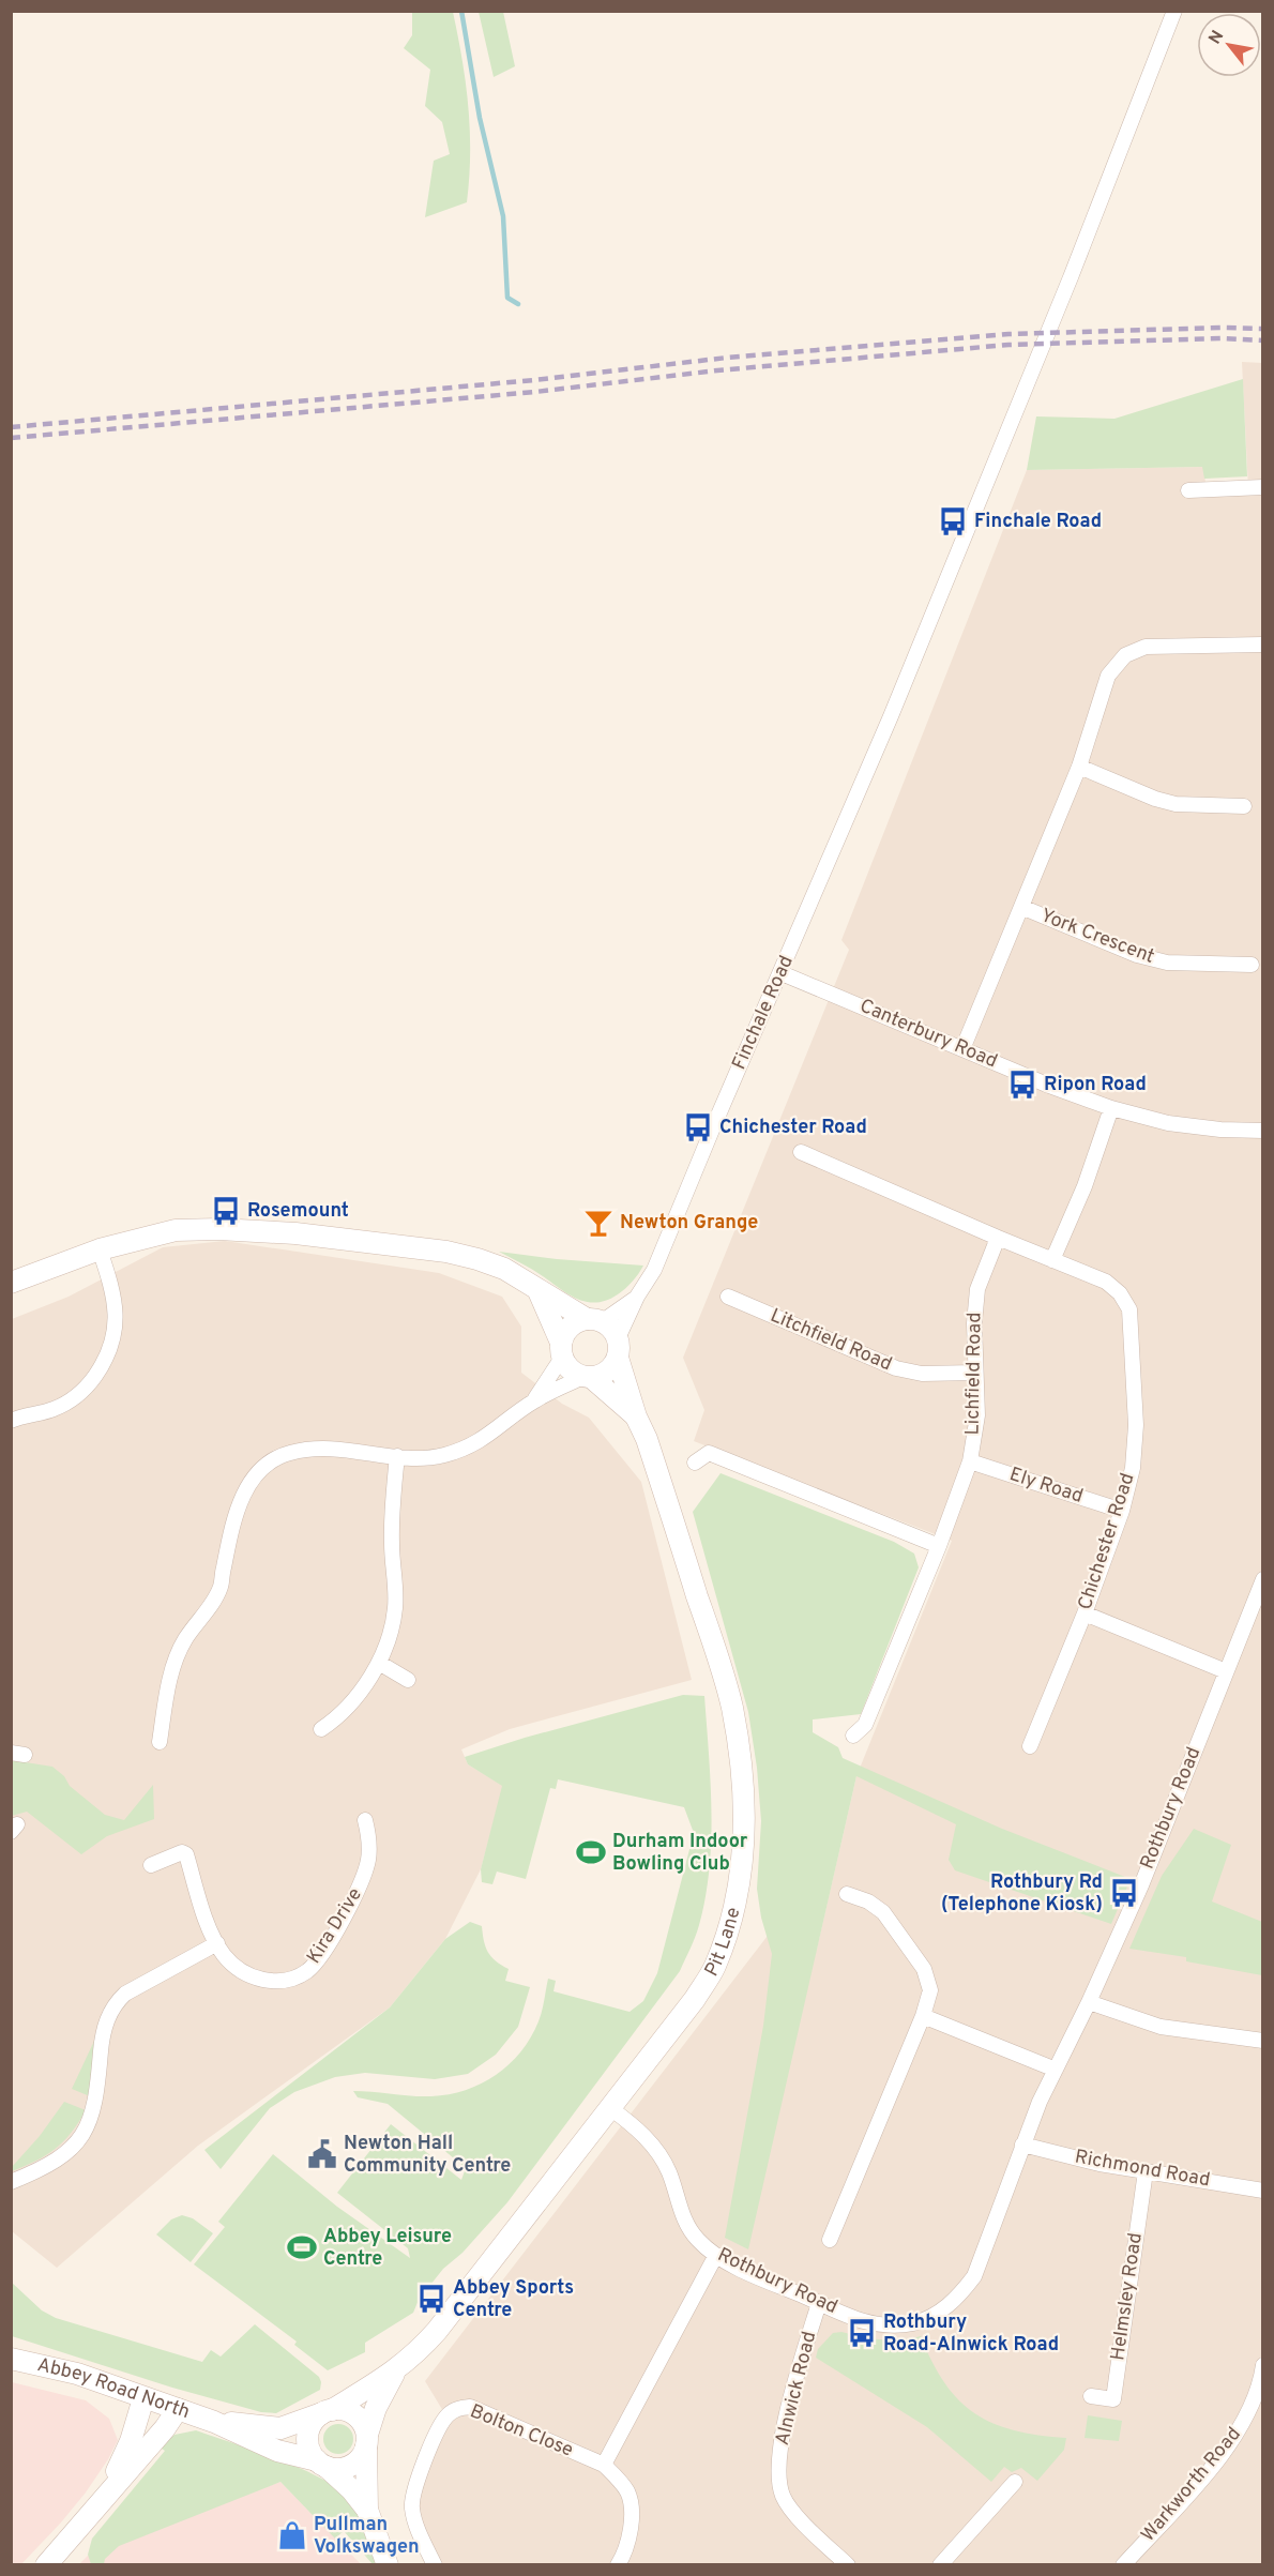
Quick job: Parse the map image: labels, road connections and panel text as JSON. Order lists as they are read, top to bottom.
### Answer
{
  "streets": {
    "street": [
      "York Crescent",
      "Finchale Road",
      "Canterbury Road",
      "Litchfield Road",
      "Lichfield Road",
      "Ely Road",
      "Chichester Road",
      "Rothbury Road",
      "Kira Drive",
      "Pit Lane",
      "Richmond Road",
      "Helmsley Road",
      "Abbey Road North",
      "Alnwick Road",
      "Bolton Close",
      "Warkworth Road"
    ]
  },
  "crossings": [
    ["York Crescent", "Canterbury Road"],
    ["Finchale Road", "Canterbury Road"],
    ["Finchale Road", "Pit Lane"],
    ["Litchfield Road", "Lichfield Road"],
    ["Lichfield Road", "Ely Road"],
    ["Lichfield Road", "Chichester Road"],
    ["Ely Road", "Chichester Road"],
    ["Rothbury Road", "Pit Lane"],
    ["Rothbury Road", "Richmond Road"],
    ["Rothbury Road", "Alnwick Road"],
    ["Richmond Road", "Helmsley Road"]
  ],
  "places": {
    "bus stop": [
      "Finchale Road",
      "Ripon Road",
      "Chichester Road",
      "Rosemount",
      "Rothbury Rd (Telephone Kiosk)",
      "Abbey Sports Centre",
      "Rothbury Road-Alnwick Road"
    ],
    "bar": ["Newton Grange"],
    "sports": ["Durham Indoor Bowling Club", "Abbey Leisure Centre"],
    "public building": ["Newton Hall Community Centre"],
    "shop": ["Pullman Volkswagen"]
  },
  "north": "top left"
}
